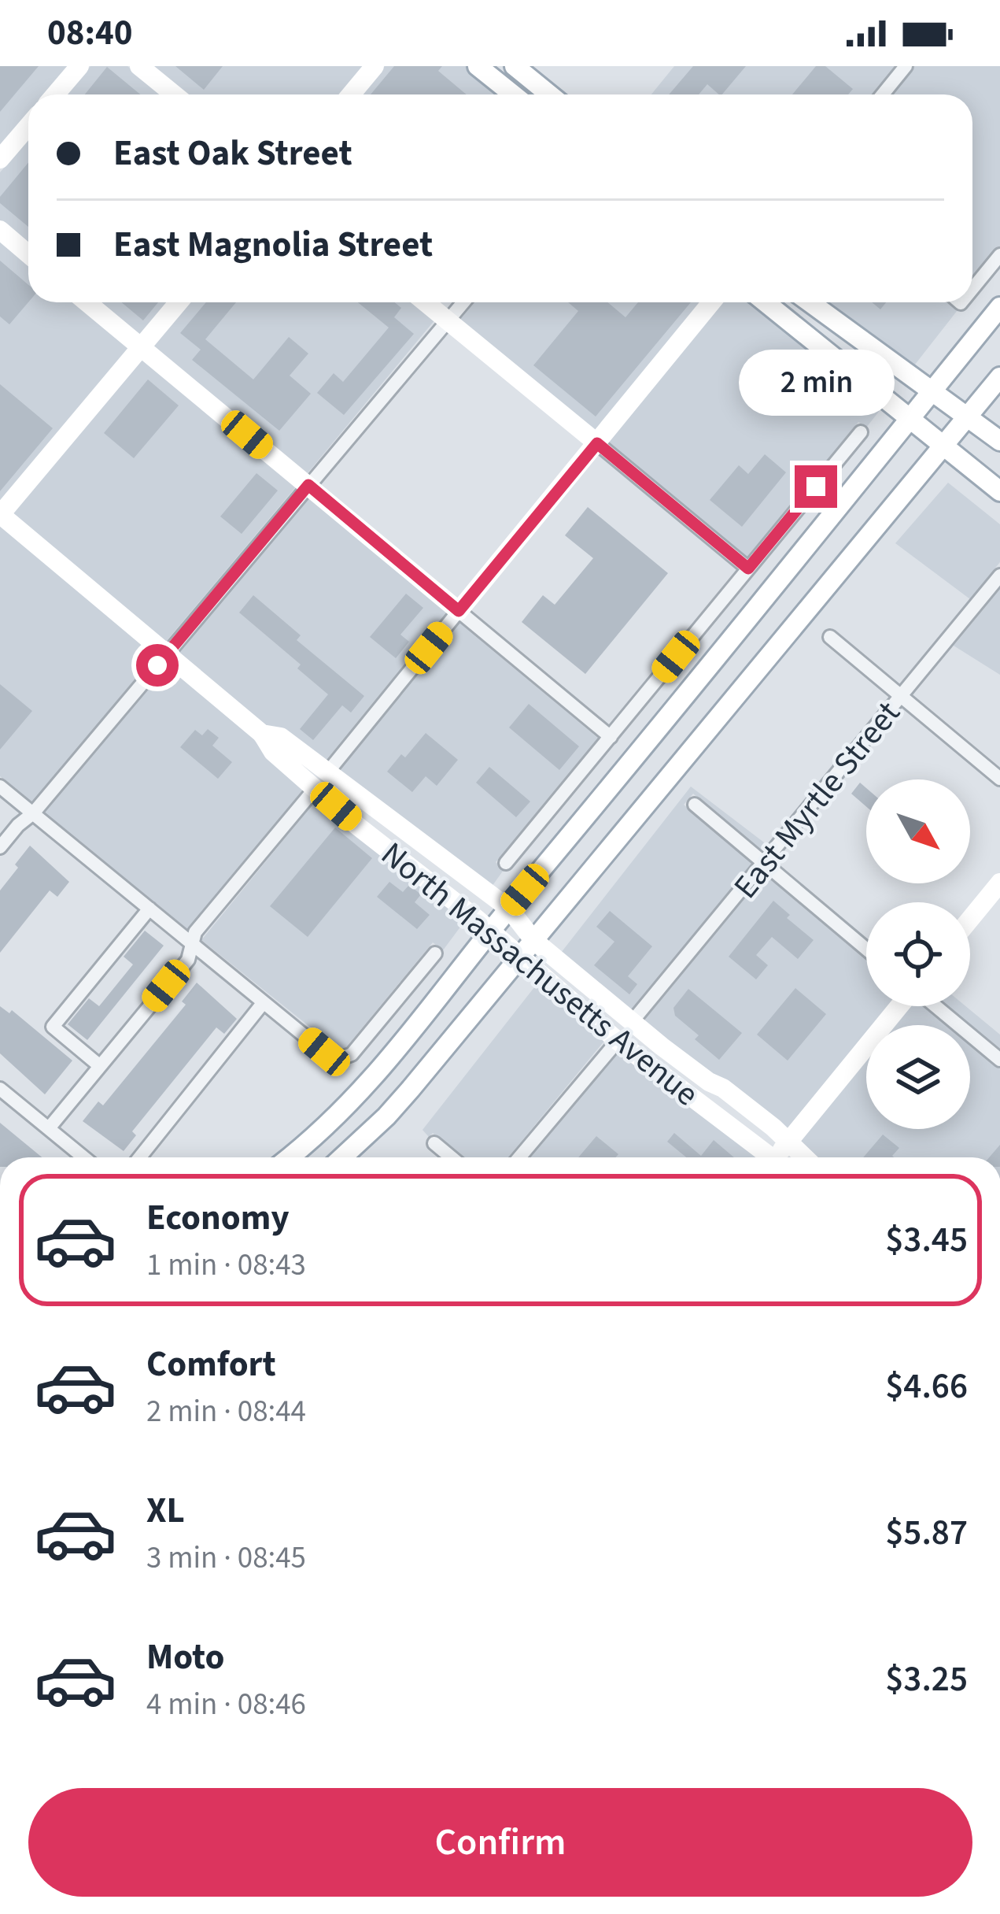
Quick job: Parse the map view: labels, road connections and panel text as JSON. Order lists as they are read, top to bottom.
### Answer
{
  "streets": {
    "main road": ["North Massachusetts Avenue"],
    "street": ["East Myrtle Street"]
  },
  "crossings": [
    ["East Myrtle Street", "North Massachusetts Avenue"]
  ],
  "north": "bottom right",
  "page": {
    "status": "08:40",
    "banner": ["East Oak Street", "East Magnolia Street"],
    "bubble": "2 min",
    "list": [
      {
        "name": "Economy",
        "note": "1 min · 08:43",
        "value": "$3.45"
      },
      {
        "name": "Comfort",
        "note": "2 min · 08:44",
        "value": "$4.66"
      },
      {
        "name": "XL",
        "note": "3 min · 08:45",
        "value": "$5.87"
      },
      {
        "name": "Moto",
        "note": "4 min · 08:46",
        "value": "$3.25"
      }
    ],
    "buttons": "Confirm"
  }
}
